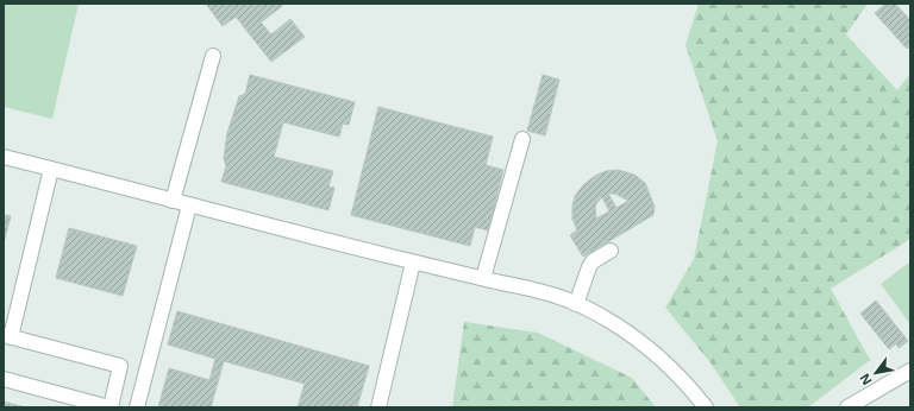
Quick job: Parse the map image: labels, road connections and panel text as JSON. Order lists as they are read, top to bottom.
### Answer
{
  "north": "bottom left"
}
